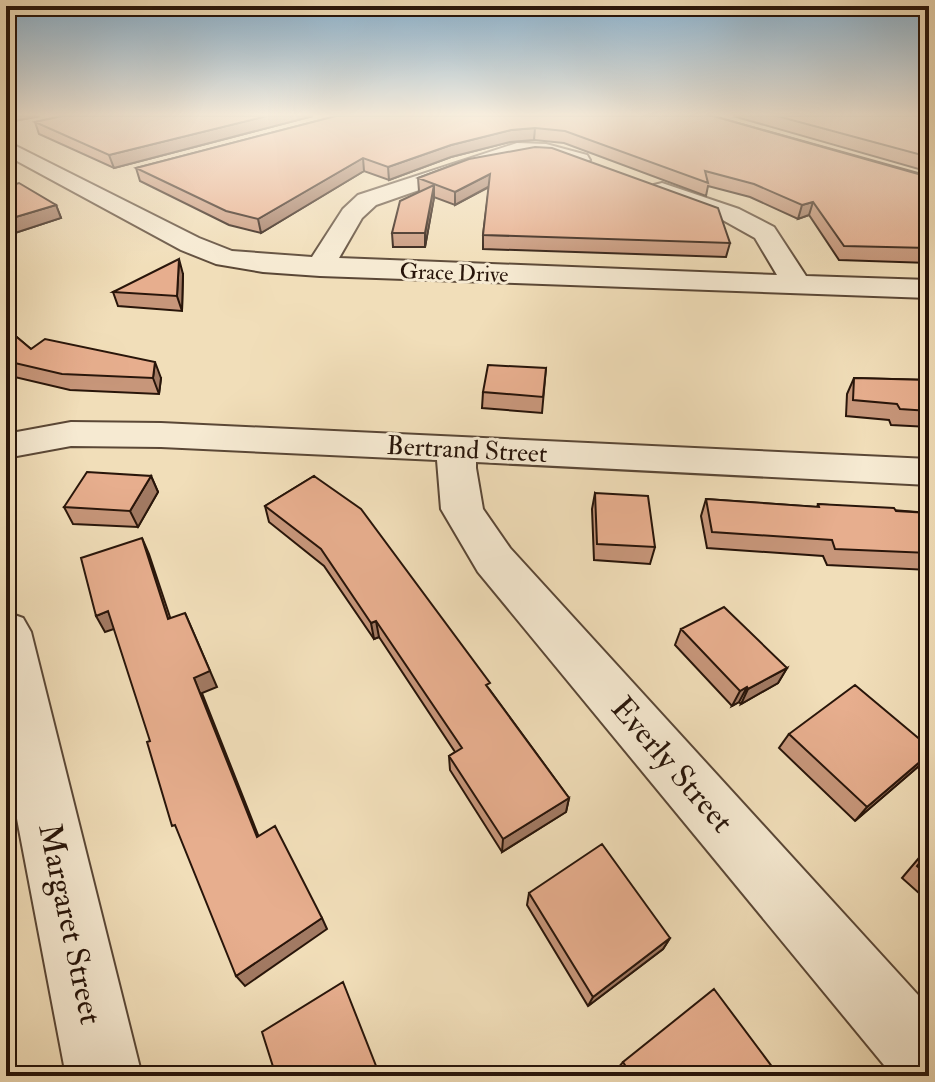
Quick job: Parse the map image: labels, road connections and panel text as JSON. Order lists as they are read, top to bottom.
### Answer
{
  "streets": {
    "street": [
      "Grace Drive",
      "Bertrand Street",
      "Everly Street",
      "Margaret Street"
    ]
  },
  "crossings": [
    ["Bertrand Street", "Everly Street"]
  ]
}
